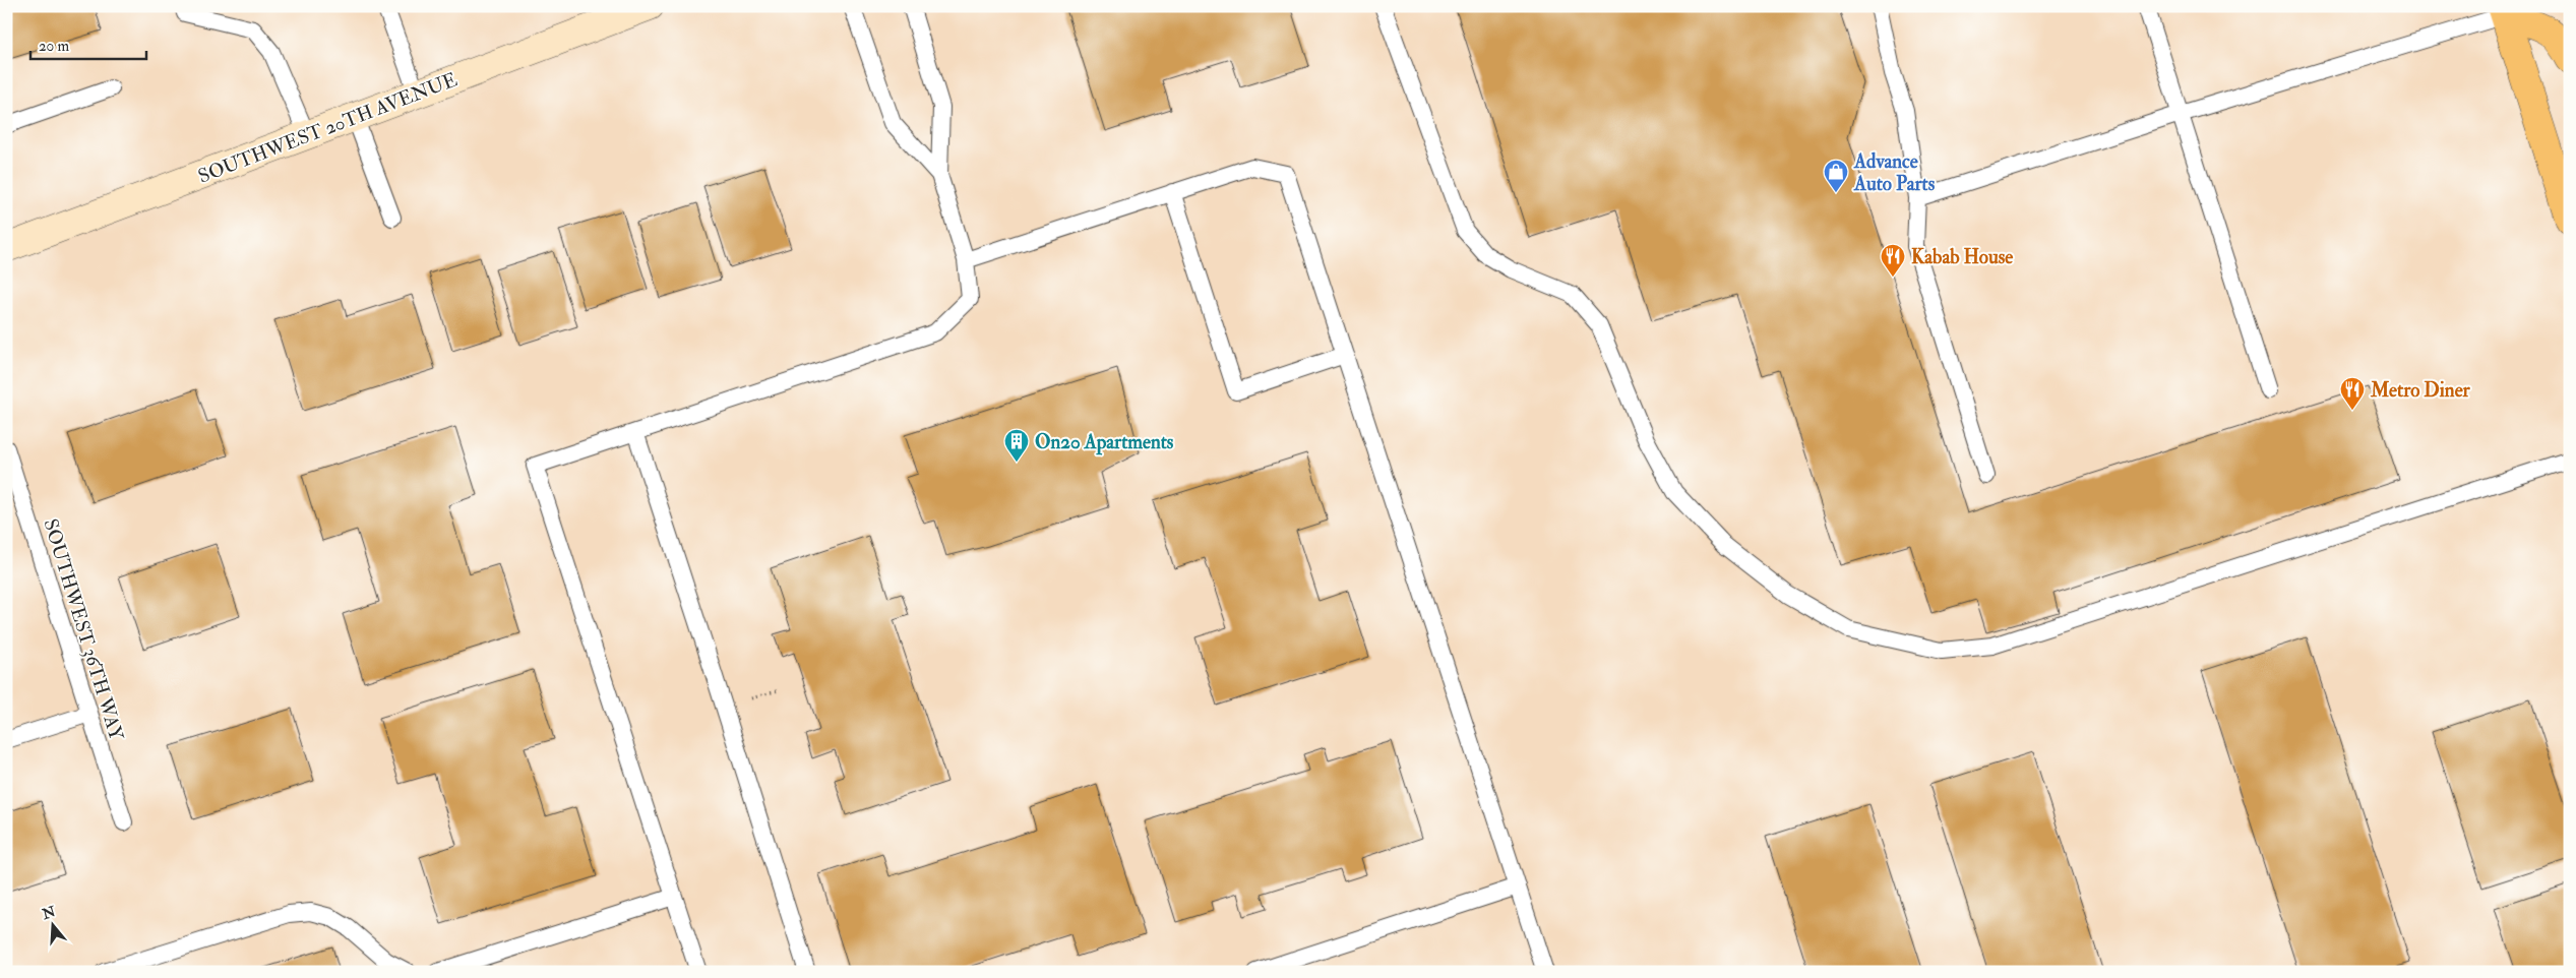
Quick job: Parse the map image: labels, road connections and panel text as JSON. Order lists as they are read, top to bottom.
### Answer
{
  "streets": {
    "main road": ["SOUTHWEST 20TH AVENUE"],
    "lane": ["SOUTHWEST 36TH WAY"]
  },
  "places": {
    "shop": ["Advance Auto Parts"],
    "restaurant": ["Kabab House", "Metro Diner"],
    "building": ["On20 Apartments"]
  },
  "scale_bar": "20 m",
  "north": "top"
}
